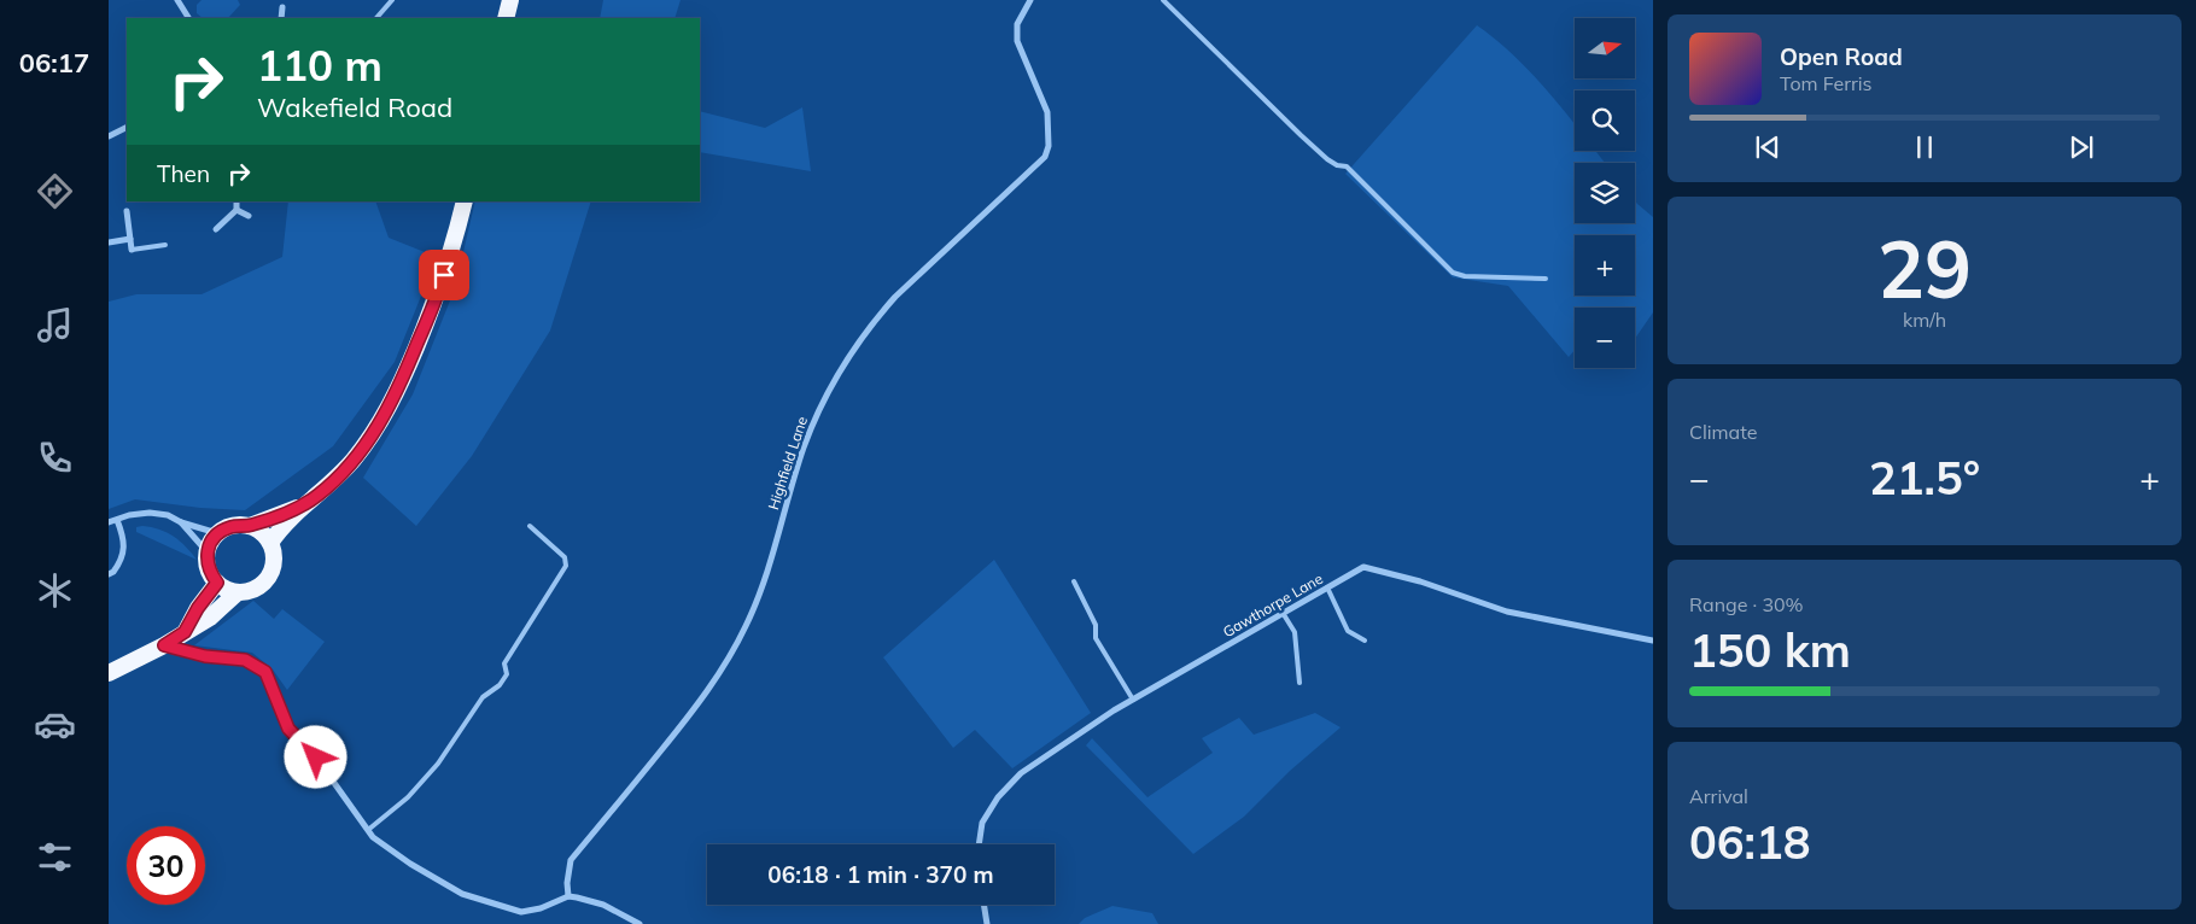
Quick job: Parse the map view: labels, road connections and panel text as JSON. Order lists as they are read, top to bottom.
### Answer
{
  "streets": {
    "street": ["Highfield Lane", "Gawthorpe Lane"]
  },
  "north": "right",
  "page": {
    "tabs": "06:17",
    "map_buttons": ["+", "−"],
    "turn": ["110 m", "Wakefield Road"],
    "song": ["Open Road", "Tom Ferris"],
    "then": "Then",
    "tile": [
      ["29", "km/h"],
      "Climate",
      ["Range · 30%", "150 km"],
      ["Arrival", "06:18"]
    ],
    "heat": ["−", "21.5°", "+"],
    "limit": "30",
    "trip": "06:18 · 1 min · 370 m"
  }
}
